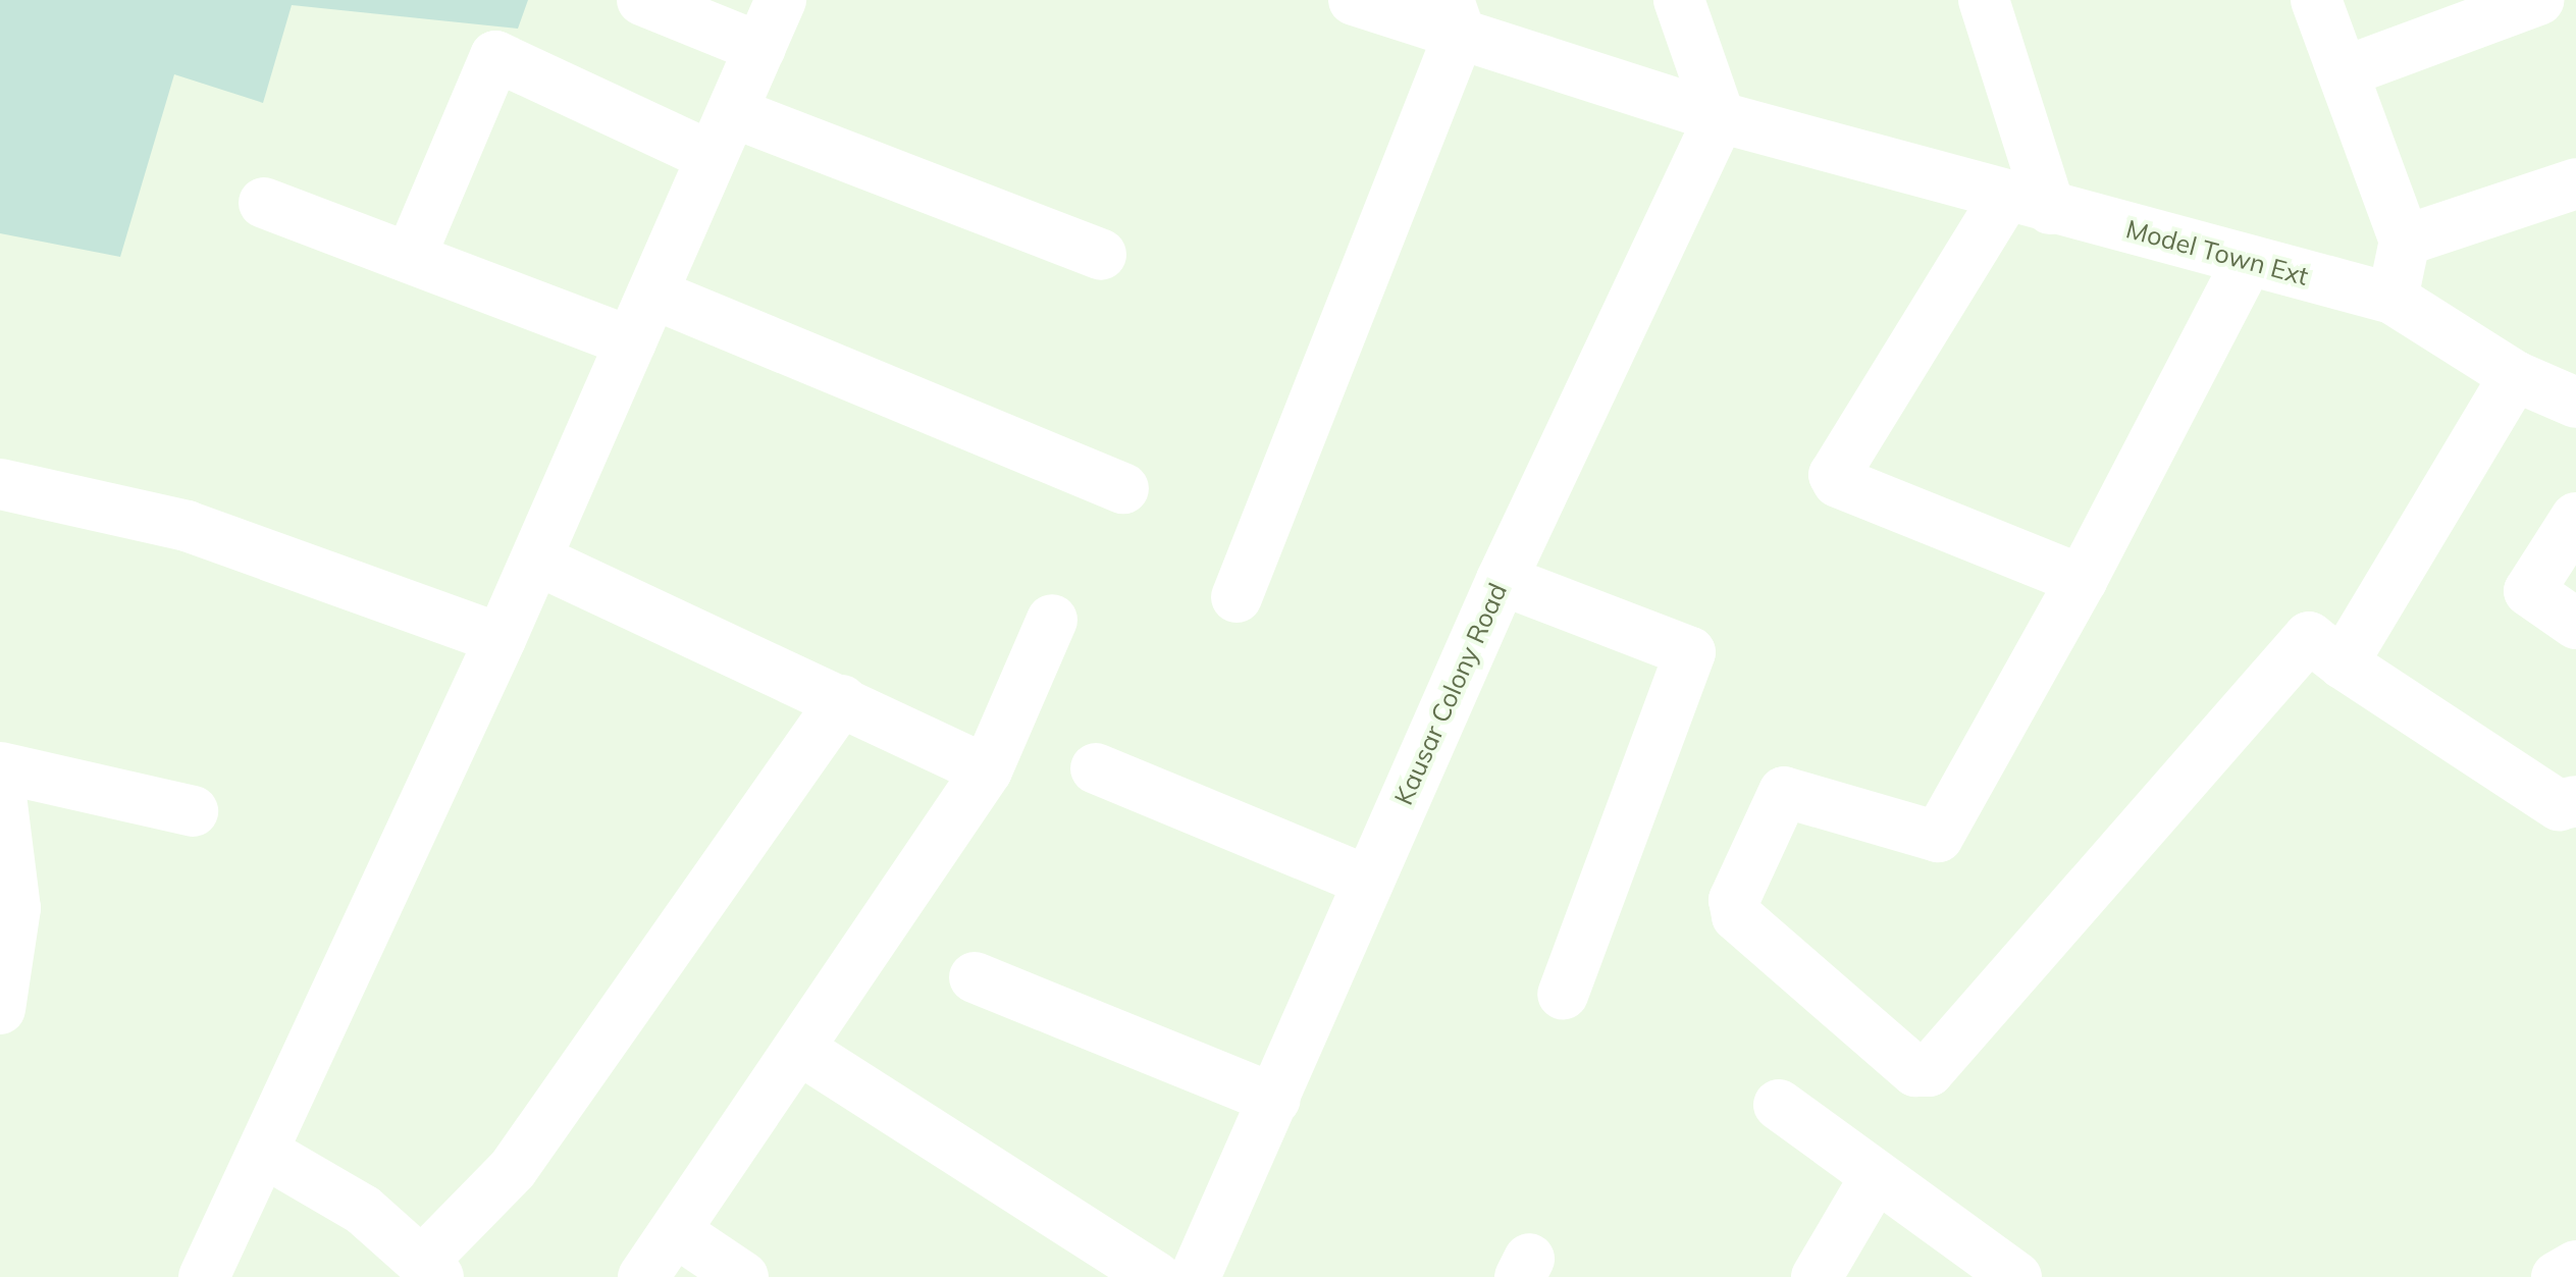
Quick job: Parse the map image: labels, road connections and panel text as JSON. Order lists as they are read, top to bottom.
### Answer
{
  "streets": {
    "street": ["Model Town Ext", "Kausar Colony Road"]
  },
  "crossings": [
    ["Model Town Ext", "Kausar Colony Road"]
  ]
}
